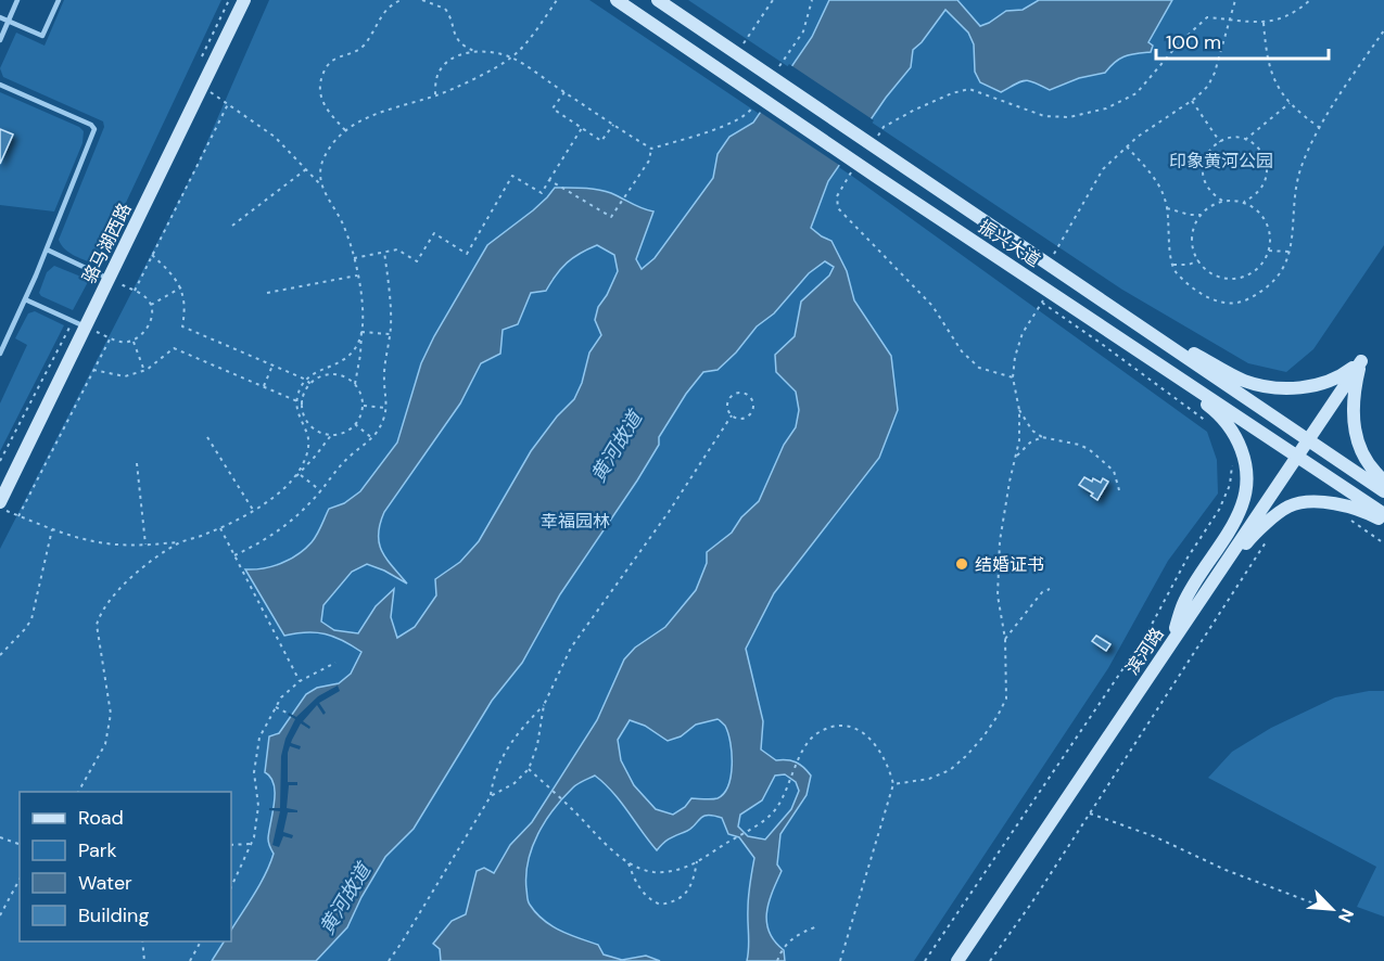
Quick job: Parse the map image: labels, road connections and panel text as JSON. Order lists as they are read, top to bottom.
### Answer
{
  "streets": {
    "main road": ["骆马湖西路", "振兴大道", "滨河路"]
  },
  "crossings": [
    ["振兴大道", "滨河路"]
  ],
  "water": ["黄河故道"],
  "parks": ["印象黄河公园", "幸福园林"],
  "places": ["结婚证书"],
  "legend": [
    "Road",
    "Park",
    "Water",
    "Building"
  ],
  "scale_bar": "100 m",
  "north": "bottom right"
}
